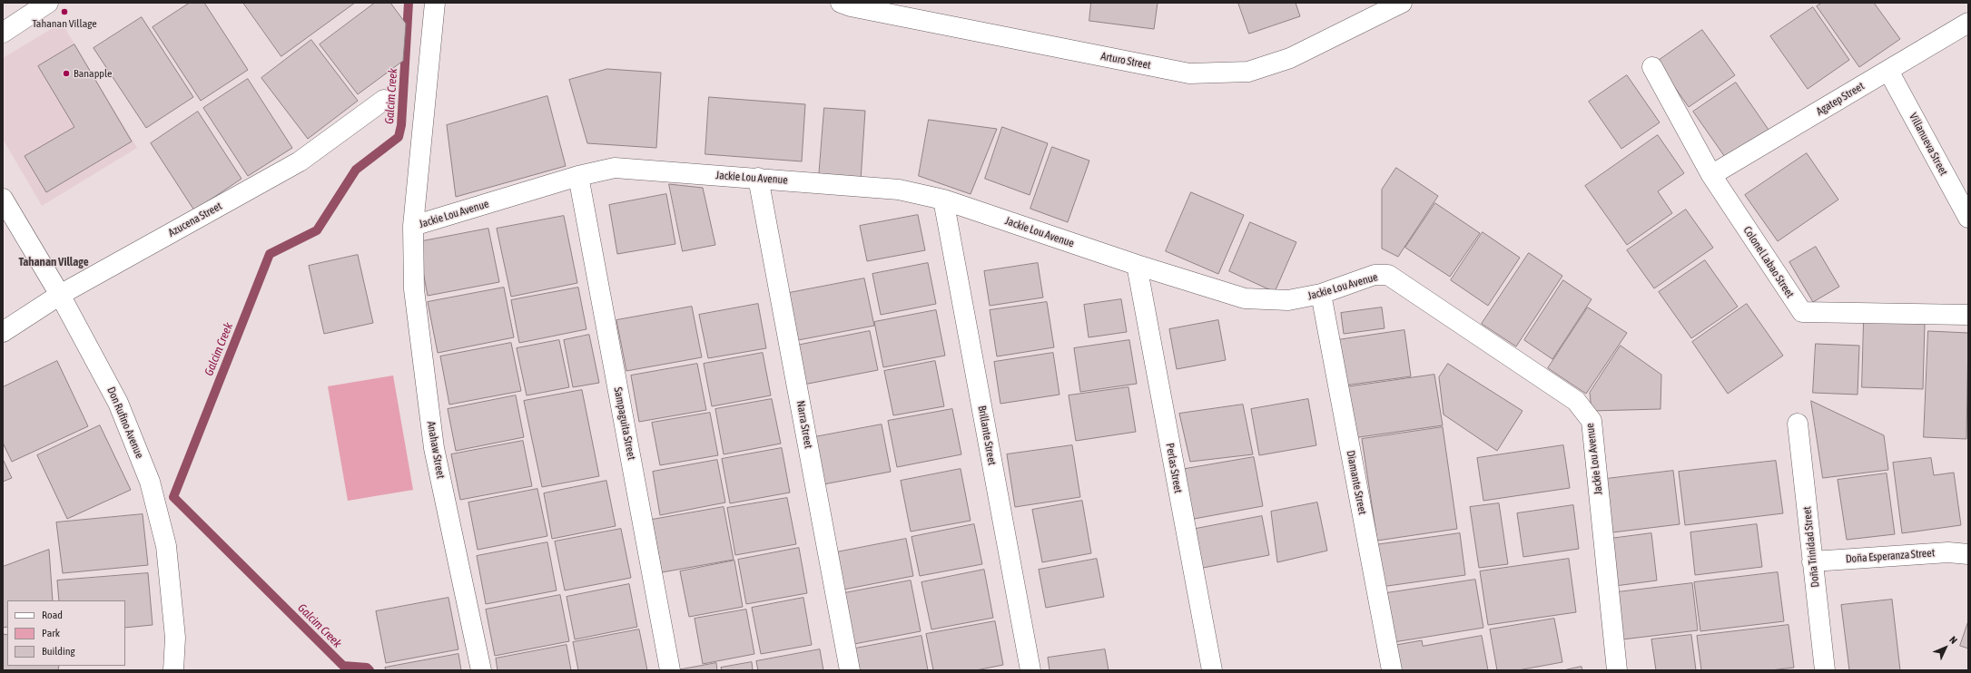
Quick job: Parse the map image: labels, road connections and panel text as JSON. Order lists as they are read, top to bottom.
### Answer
{
  "streets": {
    "street": [
      "Arturo Street",
      "Agatep Street",
      "Villanueva Street",
      "Jackie Lou Avenue",
      "Azucena Street",
      "Colonel Labao Street",
      "Don Rufino Avenue",
      "Sampaguita Street",
      "Narra Street",
      "Brillante Street",
      "Anahaw Street",
      "Perlas Street",
      "Diamante Street",
      "Doña Trinidad Street",
      "Doña Esperanza Street"
    ]
  },
  "crossings": [
    ["Agatep Street", "Villanueva Street"],
    ["Agatep Street", "Colonel Labao Street"],
    ["Jackie Lou Avenue", "Sampaguita Street"],
    ["Jackie Lou Avenue", "Narra Street"],
    ["Jackie Lou Avenue", "Brillante Street"],
    ["Jackie Lou Avenue", "Anahaw Street"],
    ["Jackie Lou Avenue", "Perlas Street"],
    ["Jackie Lou Avenue", "Diamante Street"],
    ["Azucena Street", "Don Rufino Avenue"],
    ["Doña Trinidad Street", "Doña Esperanza Street"]
  ],
  "districts": ["Tahanan Village"],
  "water": ["Galcim Creek"],
  "places": ["Tahanan Village", "Banapple"],
  "legend": ["Road", "Park", "Building"],
  "north": "top right"
}
